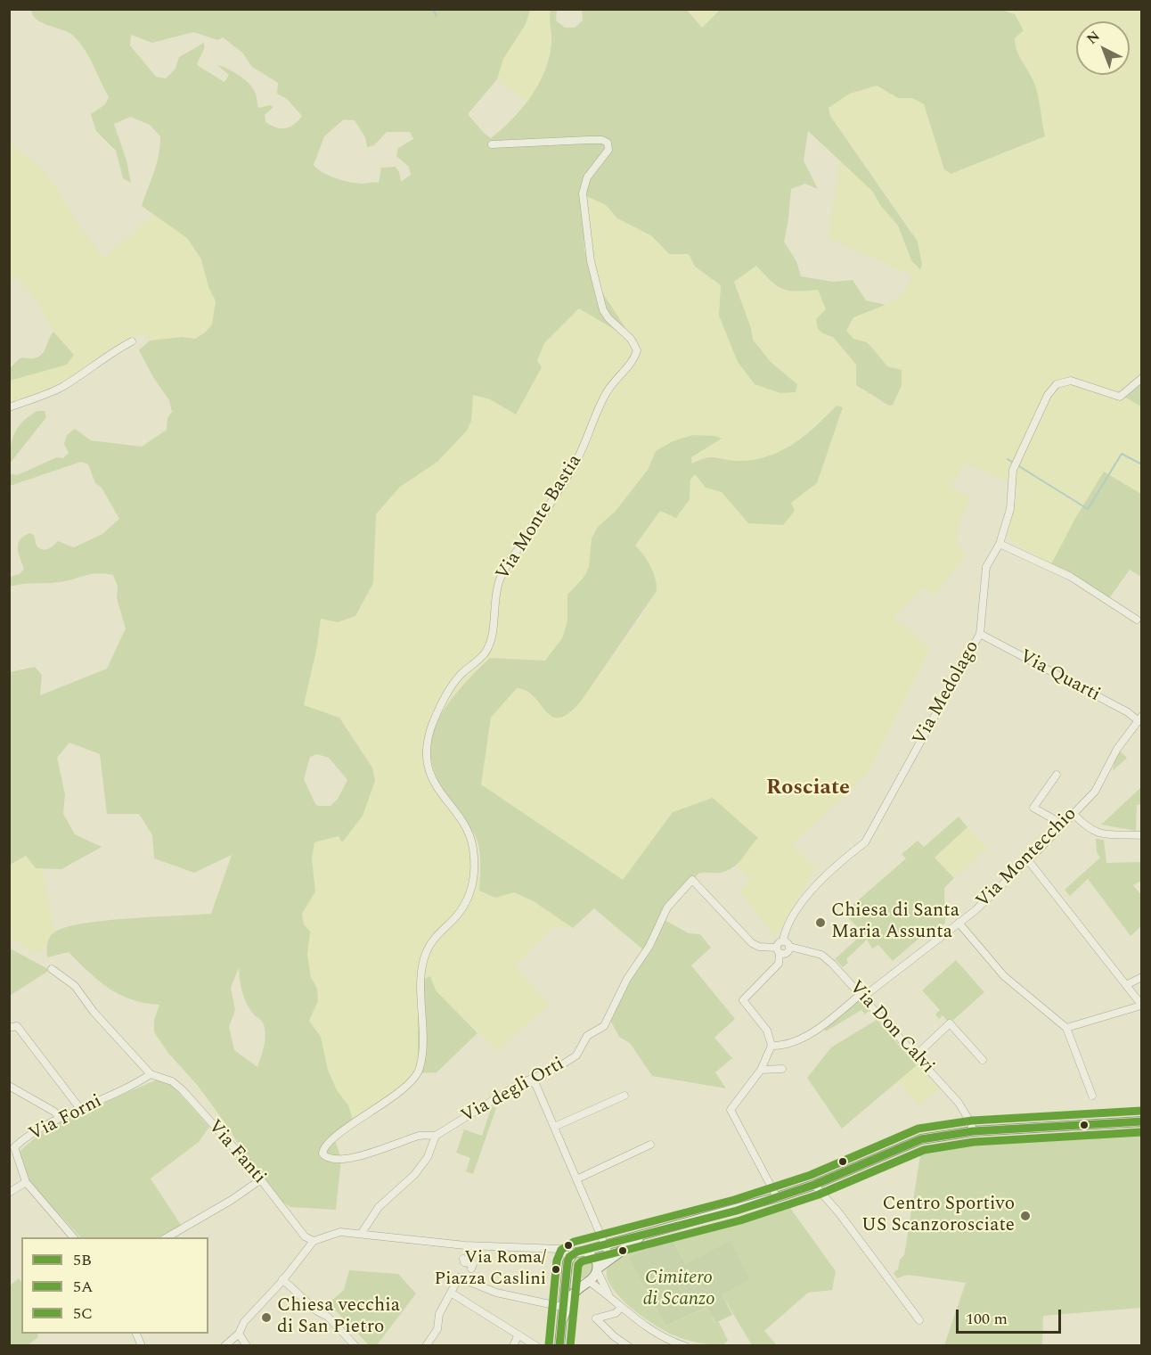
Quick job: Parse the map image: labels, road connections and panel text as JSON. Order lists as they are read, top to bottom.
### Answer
{
  "streets": {
    "street": [
      "Via Monte Bastia",
      "Via Quarti",
      "Via Medolago",
      "Via Montecchio",
      "Via Don Calvi",
      "Via degli Orti",
      "Via Forni",
      "Via Fanti"
    ]
  },
  "crossings": [
    ["Via Monte Bastia", "Via degli Orti"],
    ["Via Quarti", "Via Medolago"],
    ["Via Quarti", "Via Montecchio"],
    ["Via Medolago", "Via Montecchio"],
    ["Via Medolago", "Via degli Orti"],
    ["Via Montecchio", "Via Don Calvi"],
    ["Via Forni", "Via Fanti"]
  ],
  "districts": ["Rosciate"],
  "parks": ["Cimitero di Scanzo"],
  "places": [
    "Chiesa di Santa Maria Assunta",
    "Centro Sportivo US Scanzorosciate",
    "Via Roma/ Piazza Caslini",
    "Chiesa vecchia di San Pietro"
  ],
  "lines": ["transit line 5C", "transit line 5B", "transit line 5A"],
  "legend": ["5B", "5A", "5C"],
  "scale_bar": "100 m",
  "north": "top left"
}
